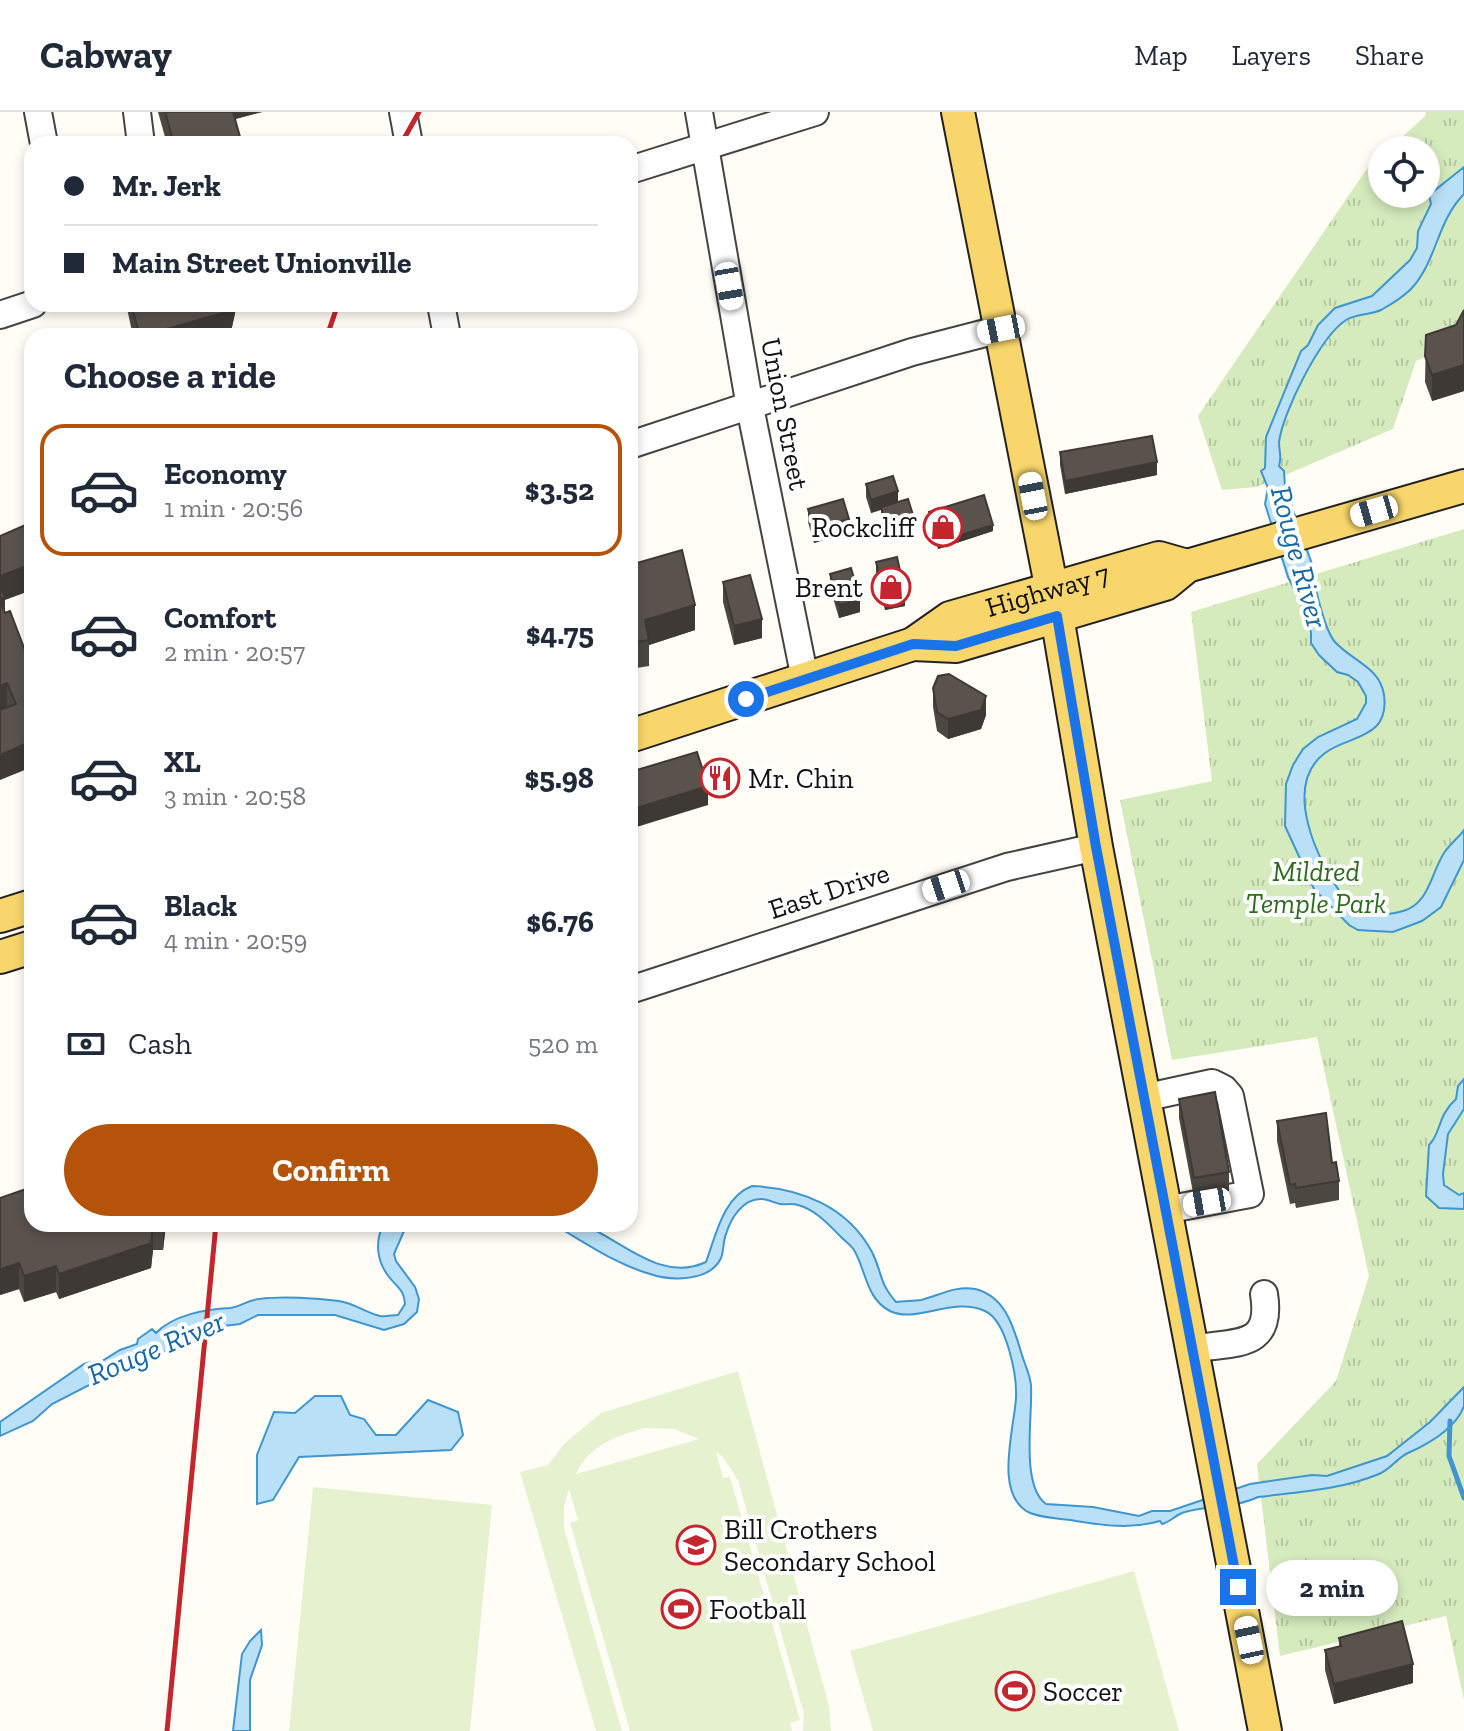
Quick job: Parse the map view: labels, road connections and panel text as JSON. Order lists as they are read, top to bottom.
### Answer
{
  "streets": {
    "main road": ["Highway 7"],
    "street": ["Union Street", "East Drive"]
  },
  "crossings": [
    ["Union Street", "Highway 7"]
  ],
  "water": ["Rouge River"],
  "parks": ["Mildred Temple Park"],
  "places": {
    "shop": ["Rockcliff", "Brent"],
    "restaurant": ["Mr. Chin"],
    "school or university": ["Bill Crothers Secondary School"],
    "sports": ["Football", "Soccer"]
  },
  "page": {
    "header": "Cabway",
    "nav": ["Map", "Layers", "Share"],
    "banner": ["Mr. Jerk", "Main Street Unionville"],
    "heading": "Choose a ride",
    "list": [
      {
        "name": "Economy",
        "note": "1 min · 20:56",
        "value": "$3.52"
      },
      {
        "name": "Comfort",
        "note": "2 min · 20:57",
        "value": "$4.75"
      },
      {
        "name": "XL",
        "note": "3 min · 20:58",
        "value": "$5.98"
      },
      {
        "name": "Black",
        "note": "4 min · 20:59",
        "value": "$6.76"
      }
    ],
    "pay": ["Cash", "520 m"],
    "buttons": "Confirm",
    "bubble": "2 min"
  }
}
